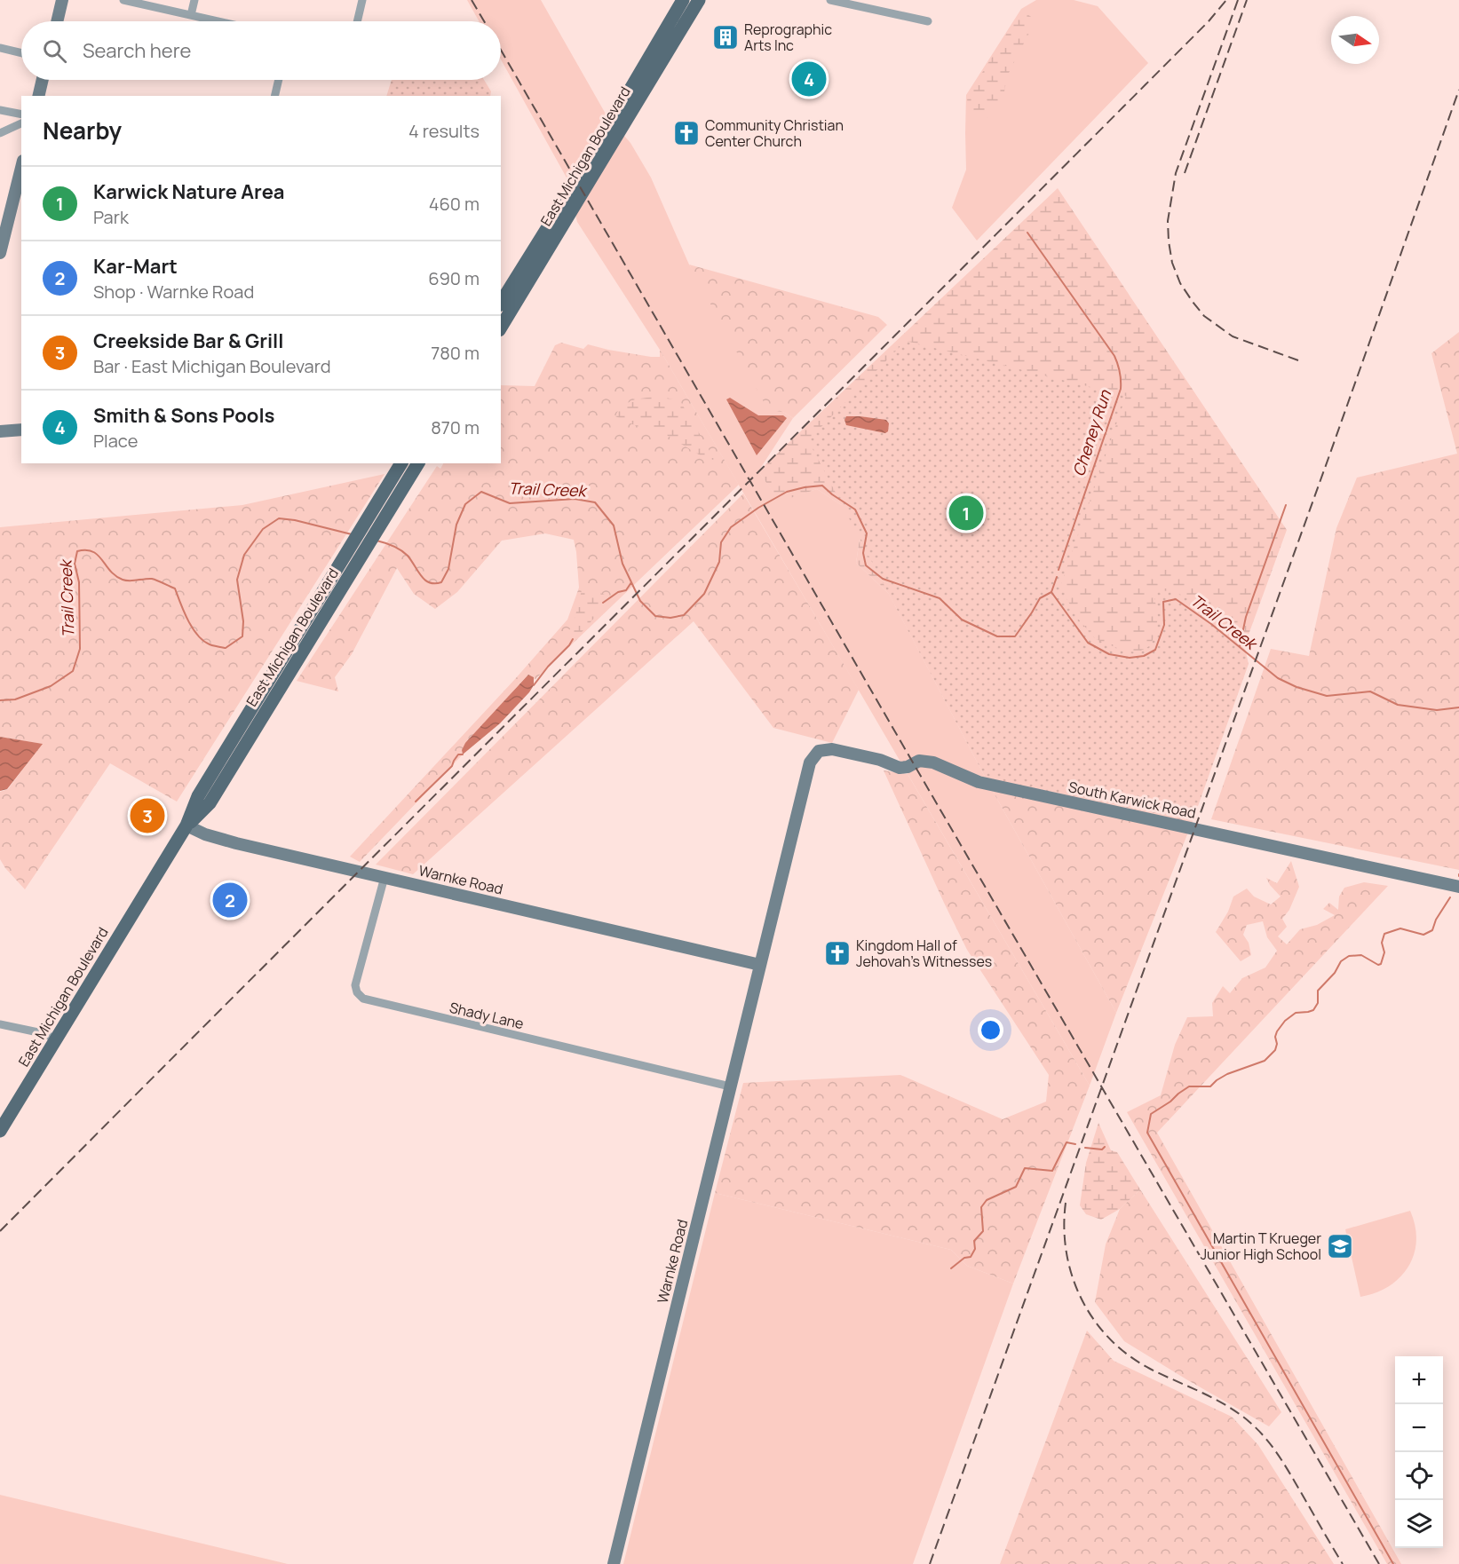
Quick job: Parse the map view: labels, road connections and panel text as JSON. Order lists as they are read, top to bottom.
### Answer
{
  "streets": {
    "main road": ["East Michigan Boulevard"],
    "street": ["South Karwick Road", "Warnke Road", "Shady Lane"]
  },
  "crossings": [
    ["East Michigan Boulevard", "Warnke Road"],
    ["South Karwick Road", "Warnke Road"],
    ["Warnke Road", "Shady Lane"]
  ],
  "water": ["Cheney Run", "Trail Creek"],
  "places": {
    "building": ["Reprographic Arts Inc"],
    "church": ["Community Christian Center Church", "Kingdom Hall of Jehovah's Witnesses"],
    "school or university": ["Martin T Krueger Junior High School"]
  },
  "north": "right",
  "page": {
    "search": "Search here",
    "pins": [
      "4",
      "1",
      "3",
      "2"
    ],
    "heading": ["Nearby", "4 results"],
    "list": [
      {
        "mark": "1",
        "name": "Karwick Nature Area",
        "note": "Park",
        "value": "460 m"
      },
      {
        "mark": "2",
        "name": "Kar-Mart",
        "note": "Shop · Warnke Road",
        "value": "690 m"
      },
      {
        "mark": "3",
        "name": "Creekside Bar & Grill",
        "note": "Bar · East Michigan Boulevard",
        "value": "780 m"
      },
      {
        "mark": "4",
        "name": "Smith & Sons Pools",
        "note": "Place",
        "value": "870 m"
      }
    ],
    "map_buttons": ["+", "−"]
  }
}
